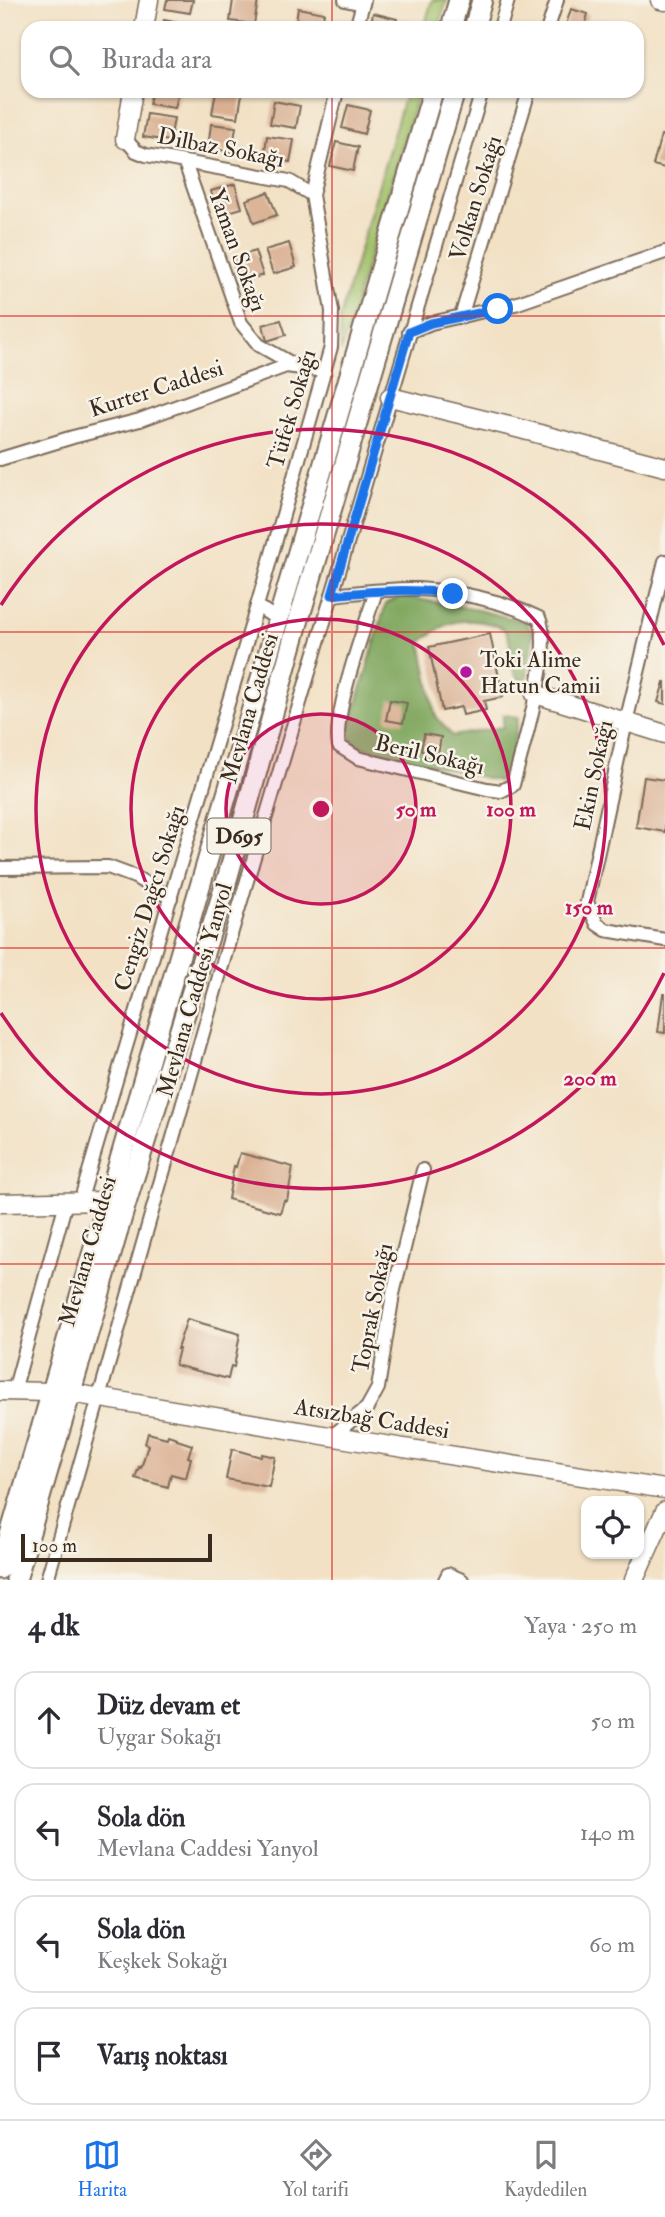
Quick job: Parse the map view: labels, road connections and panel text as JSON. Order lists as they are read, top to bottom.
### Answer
{
  "streets": {
    "main road": ["Mevlana Caddesi", "D695"],
    "street": [
      "Dilbaz Sokağı",
      "Volkan Sokağı",
      "Yaman Sokağı",
      "Kurter Caddesi",
      "Tüfek Sokağı",
      "Beril Sokağı",
      "Ekin Sokağı",
      "Cengiz Dağcı Sokağı",
      "Mevlana Caddesi Yanyol",
      "Toprak Sokağı",
      "Atsızbağ Caddesi"
    ]
  },
  "crossings": [
    ["Dilbaz Sokağı", "Yaman Sokağı"],
    ["Dilbaz Sokağı", "Tüfek Sokağı"],
    ["Yaman Sokağı", "Kurter Caddesi"],
    ["Kurter Caddesi", "Tüfek Sokağı"],
    ["Tüfek Sokağı", "Cengiz Dağcı Sokağı"],
    ["Mevlana Caddesi", "Atsızbağ Caddesi"],
    ["Cengiz Dağcı Sokağı", "Atsızbağ Caddesi"],
    ["Mevlana Caddesi Yanyol", "Atsızbağ Caddesi"],
    ["Toprak Sokağı", "Atsızbağ Caddesi"]
  ],
  "places": ["Toki Alime Hatun Camii"],
  "scale_bar": "100 m",
  "page": {
    "search": "Burada ara",
    "scale": "100 m",
    "heading": ["4 dk", "Yaya · 250 m"],
    "list": [
      ["Düz devam et", "Uygar Sokağı", "50 m"],
      ["Sola dön", "Mevlana Caddesi Yanyol", "140 m"],
      ["Sola dön", "Keşkek Sokağı", "60 m"],
      "Varış noktası"
    ],
    "nav": ["Harita", "Yol tarifi", "Kaydedilen"]
  },
  "rings": [
    "50 m",
    "100 m",
    "150 m",
    "200 m"
  ]
}
